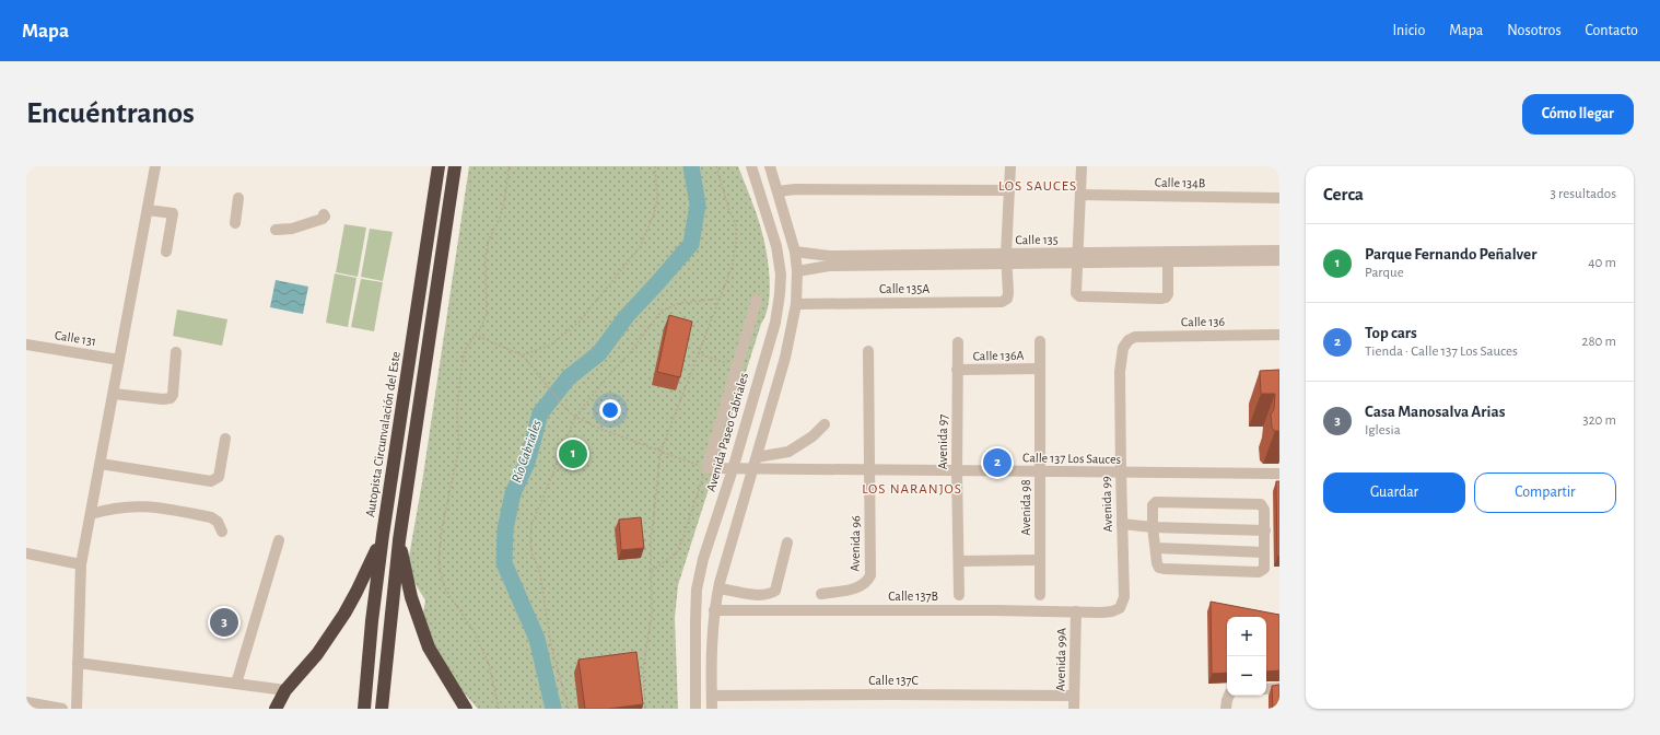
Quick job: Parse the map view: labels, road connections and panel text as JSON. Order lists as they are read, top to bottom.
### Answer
{
  "streets": {
    "highway": ["Autopista Circunvalación del Este"],
    "street": [
      "Calle 134B",
      "Calle 135",
      "Calle 135A",
      "Calle 136",
      "Calle 131",
      "Calle 136A",
      "Avenida Paseo Cabriales",
      "Avenida 97",
      "Calle 137 Los Sauces",
      "Avenida 99",
      "Avenida 98",
      "Avenida 96",
      "Calle 137B",
      "Avenida 99A",
      "Calle 137C"
    ]
  },
  "crossings": [
    ["Calle 135", "Calle 135A"],
    ["Calle 136", "Avenida 99"],
    ["Calle 136A", "Avenida 97"],
    ["Calle 136A", "Avenida 98"],
    ["Avenida Paseo Cabriales", "Calle 137 Los Sauces"],
    ["Avenida 97", "Calle 137 Los Sauces"],
    ["Calle 137 Los Sauces", "Avenida 99"],
    ["Calle 137 Los Sauces", "Avenida 98"],
    ["Calle 137 Los Sauces", "Avenida 96"],
    ["Avenida 99", "Calle 137B"],
    ["Calle 137B", "Avenida 99A"],
    ["Avenida 99A", "Calle 137C"]
  ],
  "districts": ["LOS SAUCES", "LOS NARANJOS"],
  "water": ["Río Cabriales"],
  "page": {
    "header": "Mapa",
    "nav": [
      "Inicio",
      "Mapa",
      "Nosotros",
      "Contacto"
    ],
    "buttons": [
      "Cómo llegar",
      ["Guardar", "Compartir"]
    ],
    "title": "Encuéntranos",
    "heading": ["Cerca", "3 resultados"],
    "list": [
      {
        "mark": "1",
        "name": "Parque Fernando Peñalver",
        "note": "Parque",
        "value": "40 m"
      },
      {
        "mark": "2",
        "name": "Top cars",
        "note": "Tienda · Calle 137 Los Sauces",
        "value": "280 m"
      },
      {
        "mark": "3",
        "name": "Casa Manosalva Arias",
        "note": "Iglesia",
        "value": "320 m"
      }
    ],
    "pins": ["1", "2", "3"],
    "map_buttons": ["+", "−"]
  }
}
